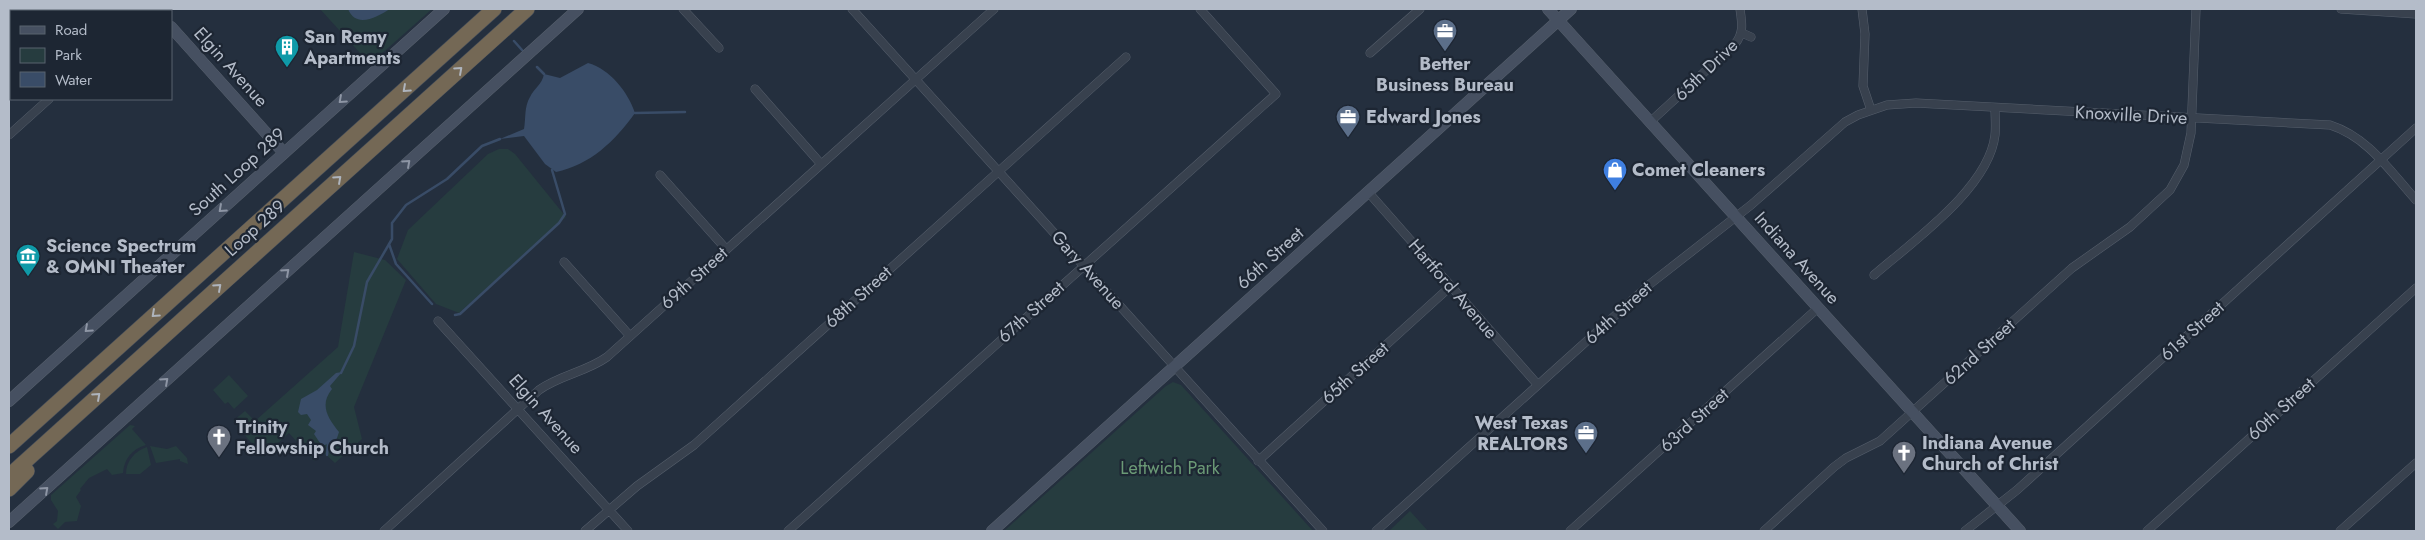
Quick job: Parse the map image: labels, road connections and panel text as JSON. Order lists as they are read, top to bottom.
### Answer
{
  "streets": {
    "highway": ["Loop 289"],
    "main road": [
      "Elgin Avenue",
      "South Loop 289",
      "66th Street",
      "Indiana Avenue"
    ],
    "street": [
      "65th Drive",
      "Knoxville Drive",
      "Gary Avenue",
      "69th Street",
      "Hartford Avenue",
      "68th Street",
      "67th Street",
      "64th Street",
      "61st Street",
      "62nd Street",
      "65th Street",
      "60th Street",
      "63rd Street"
    ]
  },
  "crossings": [
    ["Elgin Avenue", "South Loop 289"],
    ["Elgin Avenue", "69th Street"],
    ["Elgin Avenue", "68th Street"],
    ["65th Drive", "Indiana Avenue"],
    ["Knoxville Drive", "64th Street"],
    ["Knoxville Drive", "61st Street"],
    ["Knoxville Drive", "62nd Street"],
    ["66th Street", "Indiana Avenue"],
    ["66th Street", "Gary Avenue"],
    ["66th Street", "Hartford Avenue"],
    ["Indiana Avenue", "64th Street"],
    ["Indiana Avenue", "61st Street"],
    ["Indiana Avenue", "62nd Street"],
    ["Indiana Avenue", "63rd Street"],
    ["Gary Avenue", "69th Street"],
    ["Gary Avenue", "68th Street"],
    ["Gary Avenue", "67th Street"],
    ["Gary Avenue", "65th Street"],
    ["Hartford Avenue", "64th Street"],
    ["Hartford Avenue", "65th Street"]
  ],
  "parks": ["Leftwich Park"],
  "places": {
    "office": ["Better Business Bureau", "Edward Jones", "West Texas REALTORS"],
    "building": ["San Remy Apartments"],
    "shop": ["Comet Cleaners"],
    "museum": ["Science Spectrum & OMNI Theater"],
    "church": ["Trinity Fellowship Church", "Indiana Avenue Church of Christ"]
  },
  "legend": ["Road", "Park", "Water"]
}
